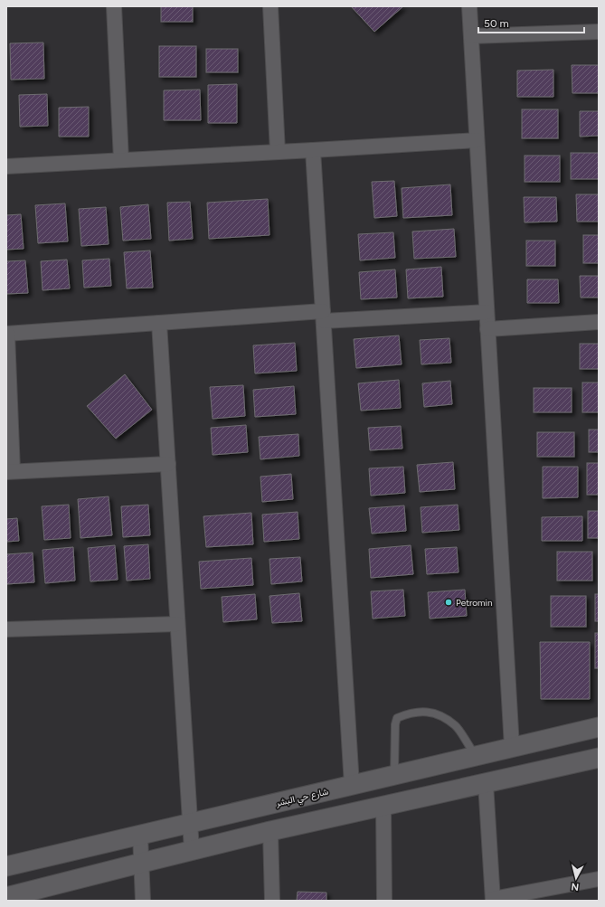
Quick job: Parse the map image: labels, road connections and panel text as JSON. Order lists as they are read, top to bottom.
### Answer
{
  "streets": {
    "street": ["شارع حي البشر"]
  },
  "places": ["Petromin"],
  "scale_bar": "50 m",
  "north": "bottom"
}
